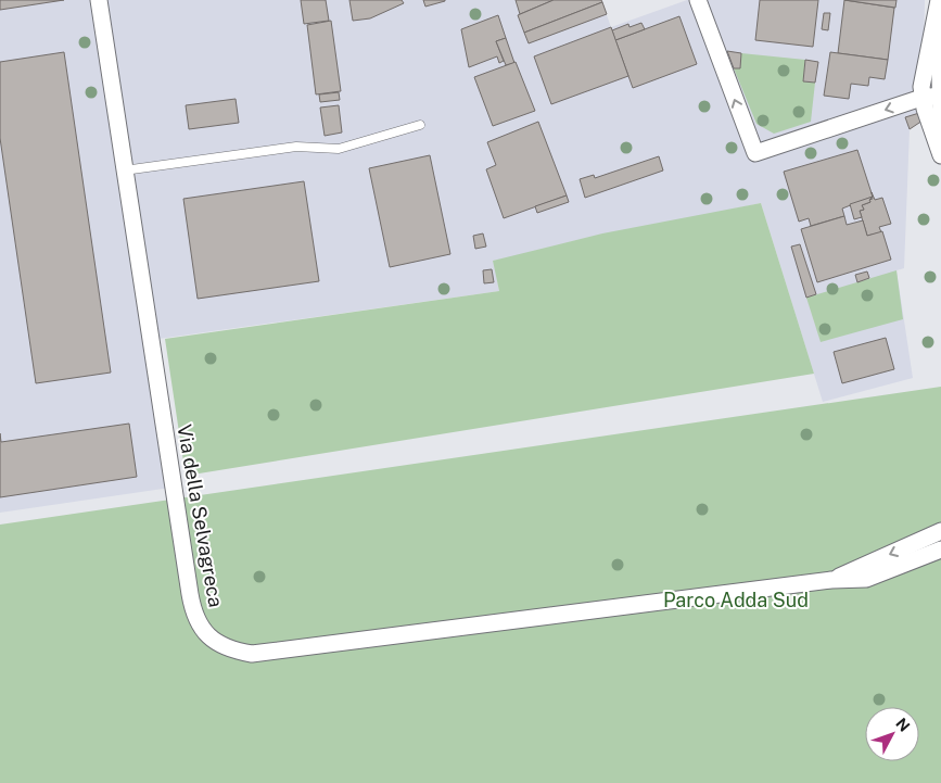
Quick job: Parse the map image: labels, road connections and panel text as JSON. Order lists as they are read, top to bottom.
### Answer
{
  "streets": {
    "street": ["Via della Selvagreca"]
  },
  "parks": ["Parco Adda Sud"],
  "north": "top right"
}
